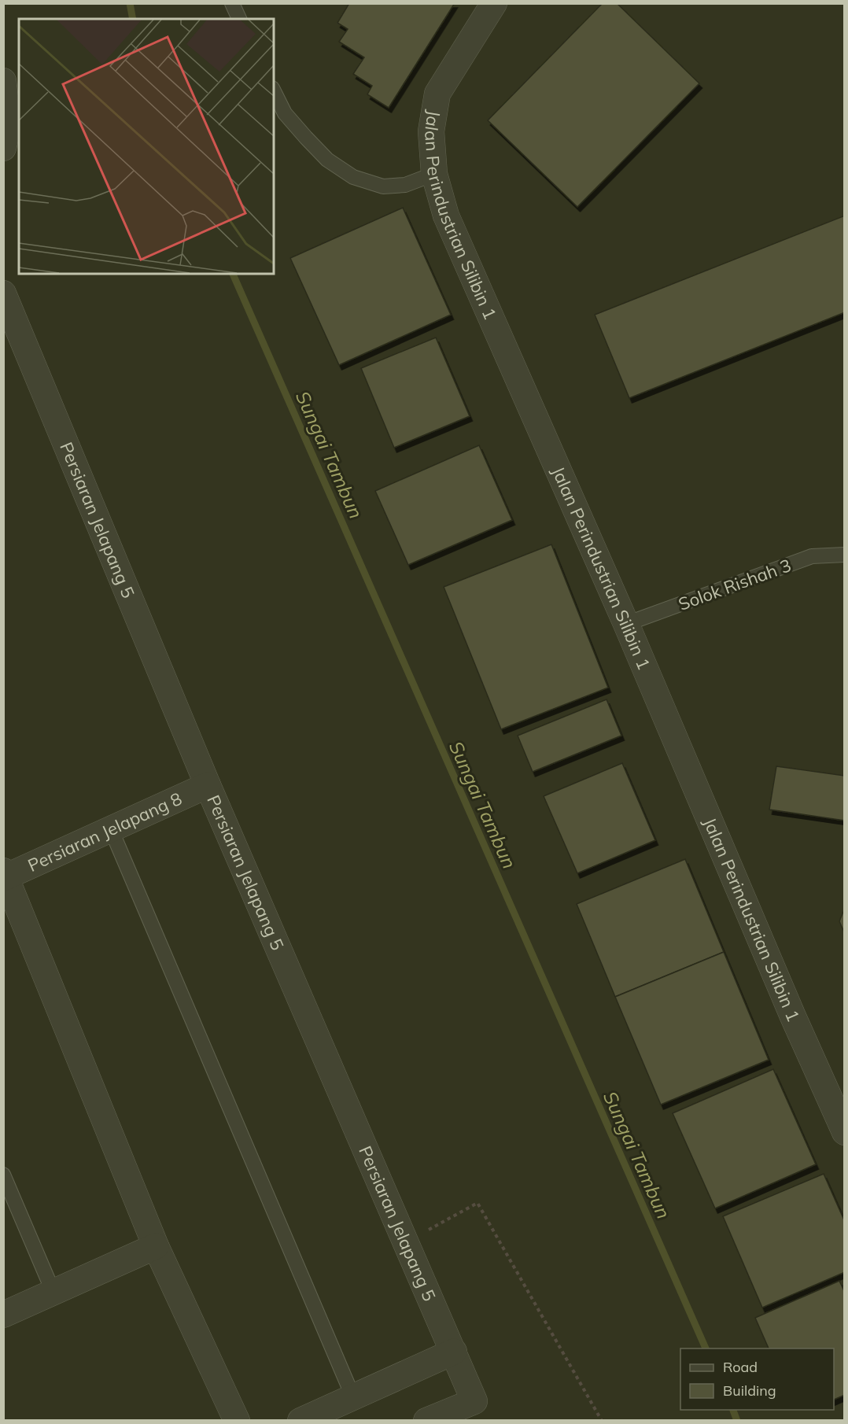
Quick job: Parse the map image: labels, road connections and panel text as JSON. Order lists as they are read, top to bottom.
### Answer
{
  "streets": {
    "street": ["Jalan Perindustrian Silibin 1", "Persiaran Jelapang 5", "Persiaran Jelapang 8"],
    "lane": ["Solok Rishah 3"]
  },
  "crossings": [
    ["Jalan Perindustrian Silibin 1", "Solok Rishah 3"],
    ["Persiaran Jelapang 5", "Persiaran Jelapang 8"]
  ],
  "water": ["Sungai Tambun"],
  "legend": ["Road", "Building"]
}
